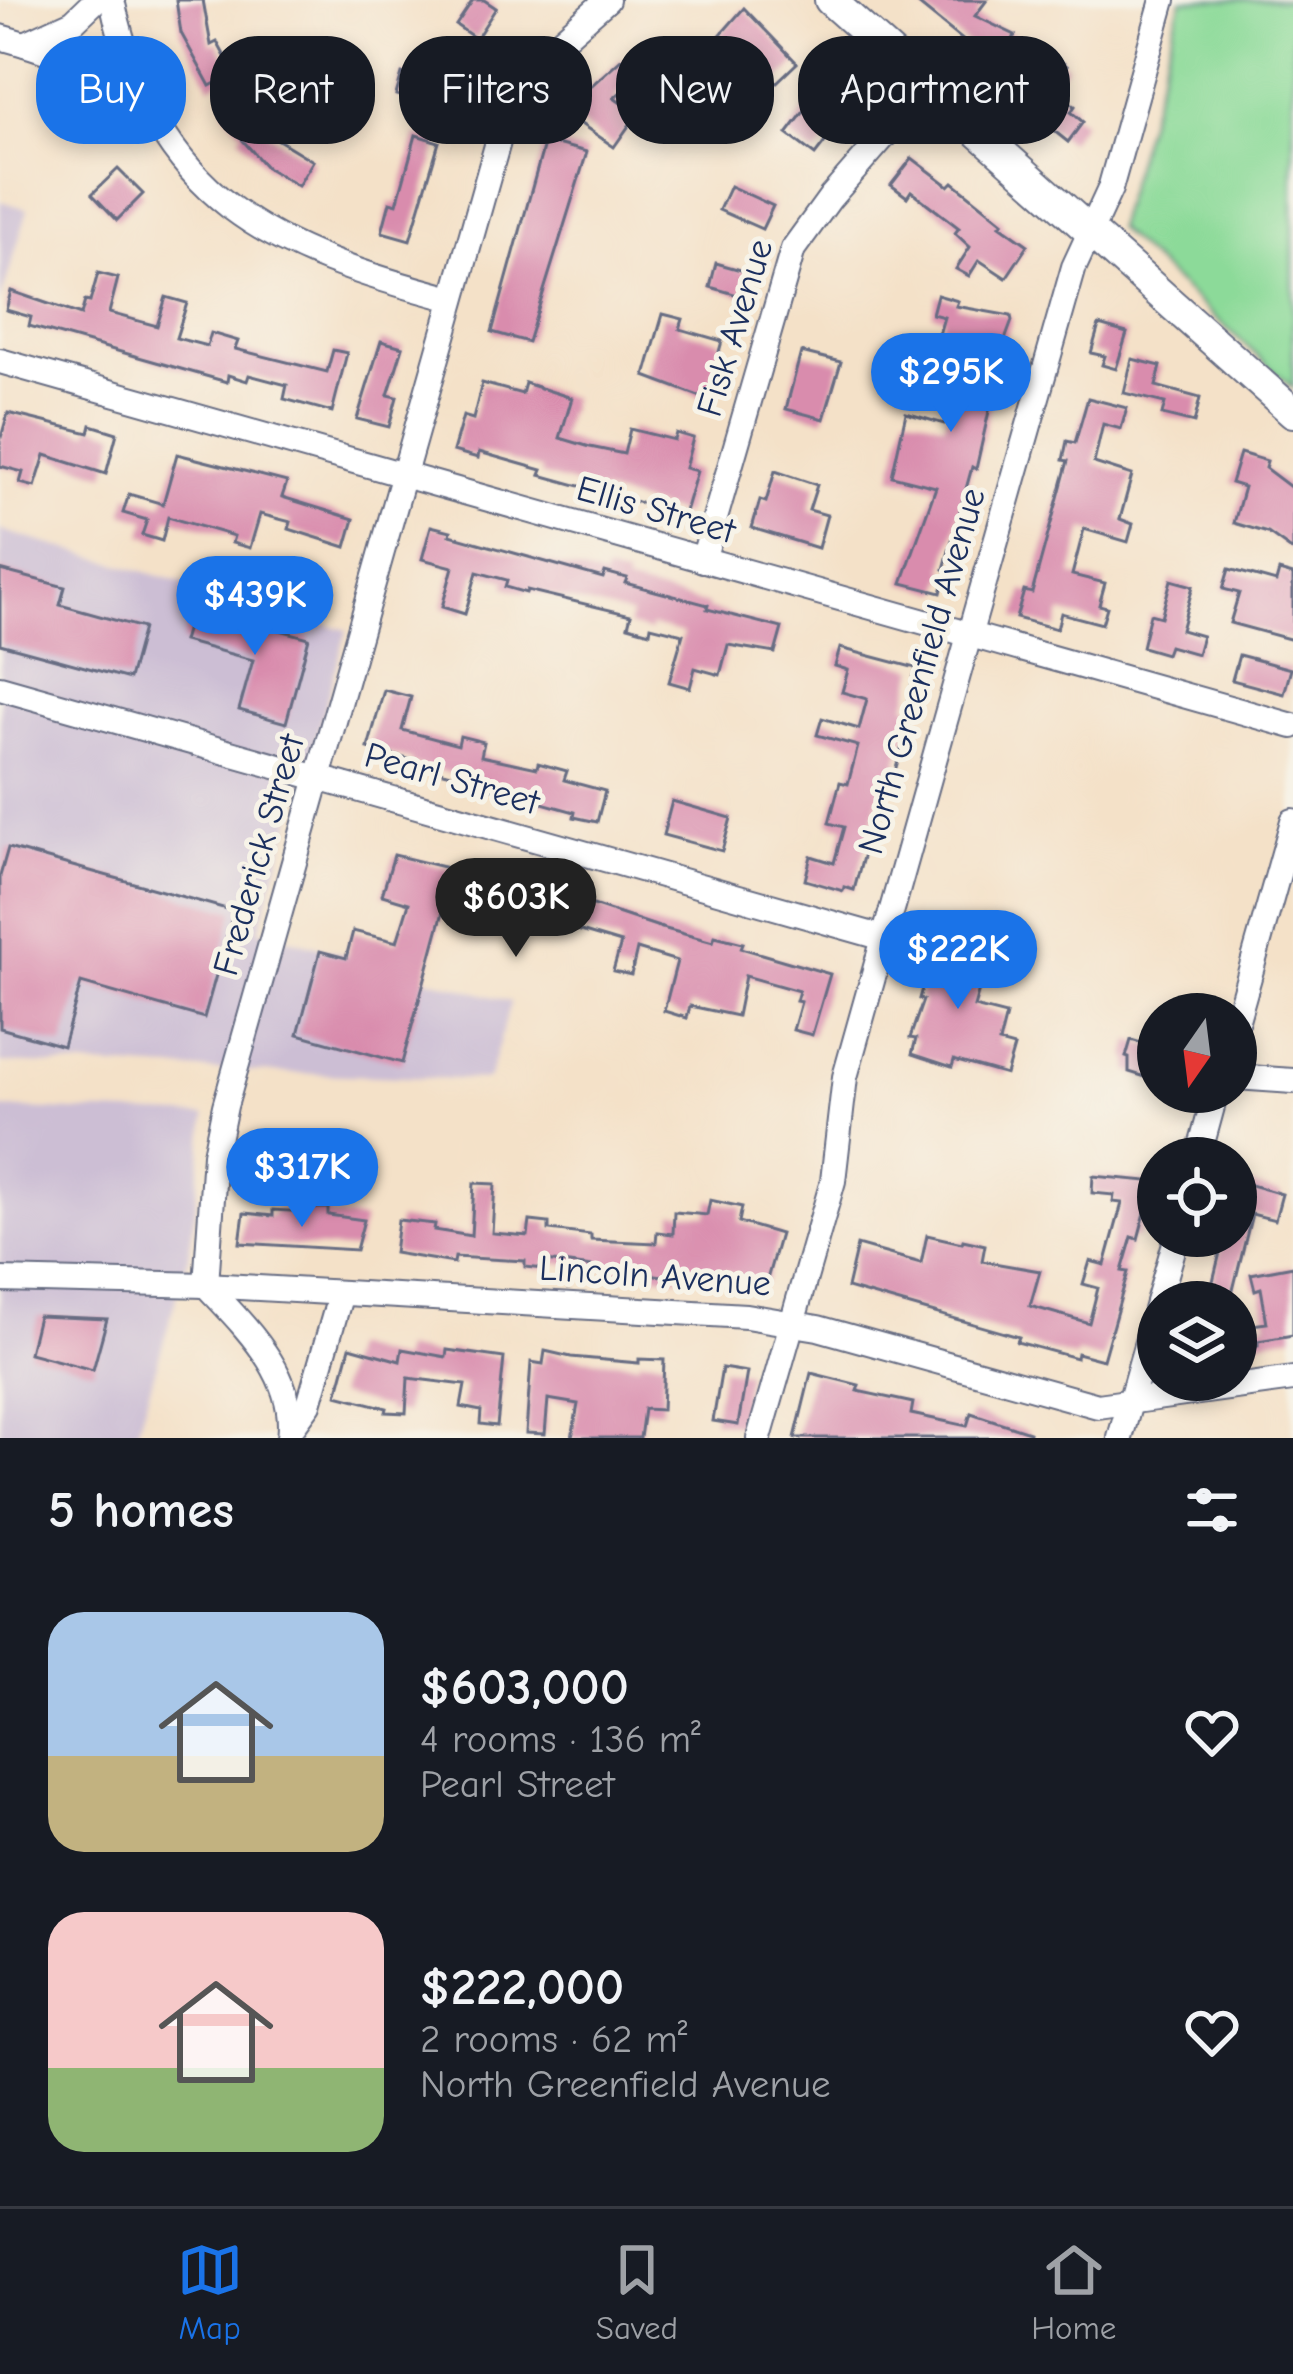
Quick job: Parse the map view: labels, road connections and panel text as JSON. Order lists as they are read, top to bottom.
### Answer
{
  "streets": {
    "street": [
      "Fisk Avenue",
      "Ellis Street",
      "North Greenfield Avenue",
      "Pearl Street",
      "Frederick Street",
      "Lincoln Avenue"
    ]
  },
  "crossings": [
    ["Fisk Avenue", "Ellis Street"],
    ["Ellis Street", "North Greenfield Avenue"],
    ["Ellis Street", "Frederick Street"],
    ["North Greenfield Avenue", "Pearl Street"],
    ["North Greenfield Avenue", "Lincoln Avenue"],
    ["Pearl Street", "Frederick Street"],
    ["Frederick Street", "Lincoln Avenue"]
  ],
  "north": "bottom",
  "page": {
    "chip": [
      "Buy",
      "Rent",
      "Filters",
      "New",
      "Apartment"
    ],
    "price": [
      "$295K",
      "$439K",
      "$603K",
      "$222K",
      "$317K"
    ],
    "heading": "5 homes",
    "list": [
      {
        "name": "$603,000",
        "note": "4 rooms · 136 m² · Pearl Street"
      },
      {
        "name": "$222,000",
        "note": "2 rooms · 62 m² · North Greenfield Avenue"
      }
    ],
    "tabs": ["Map", "Saved", "Home"]
  }
}
